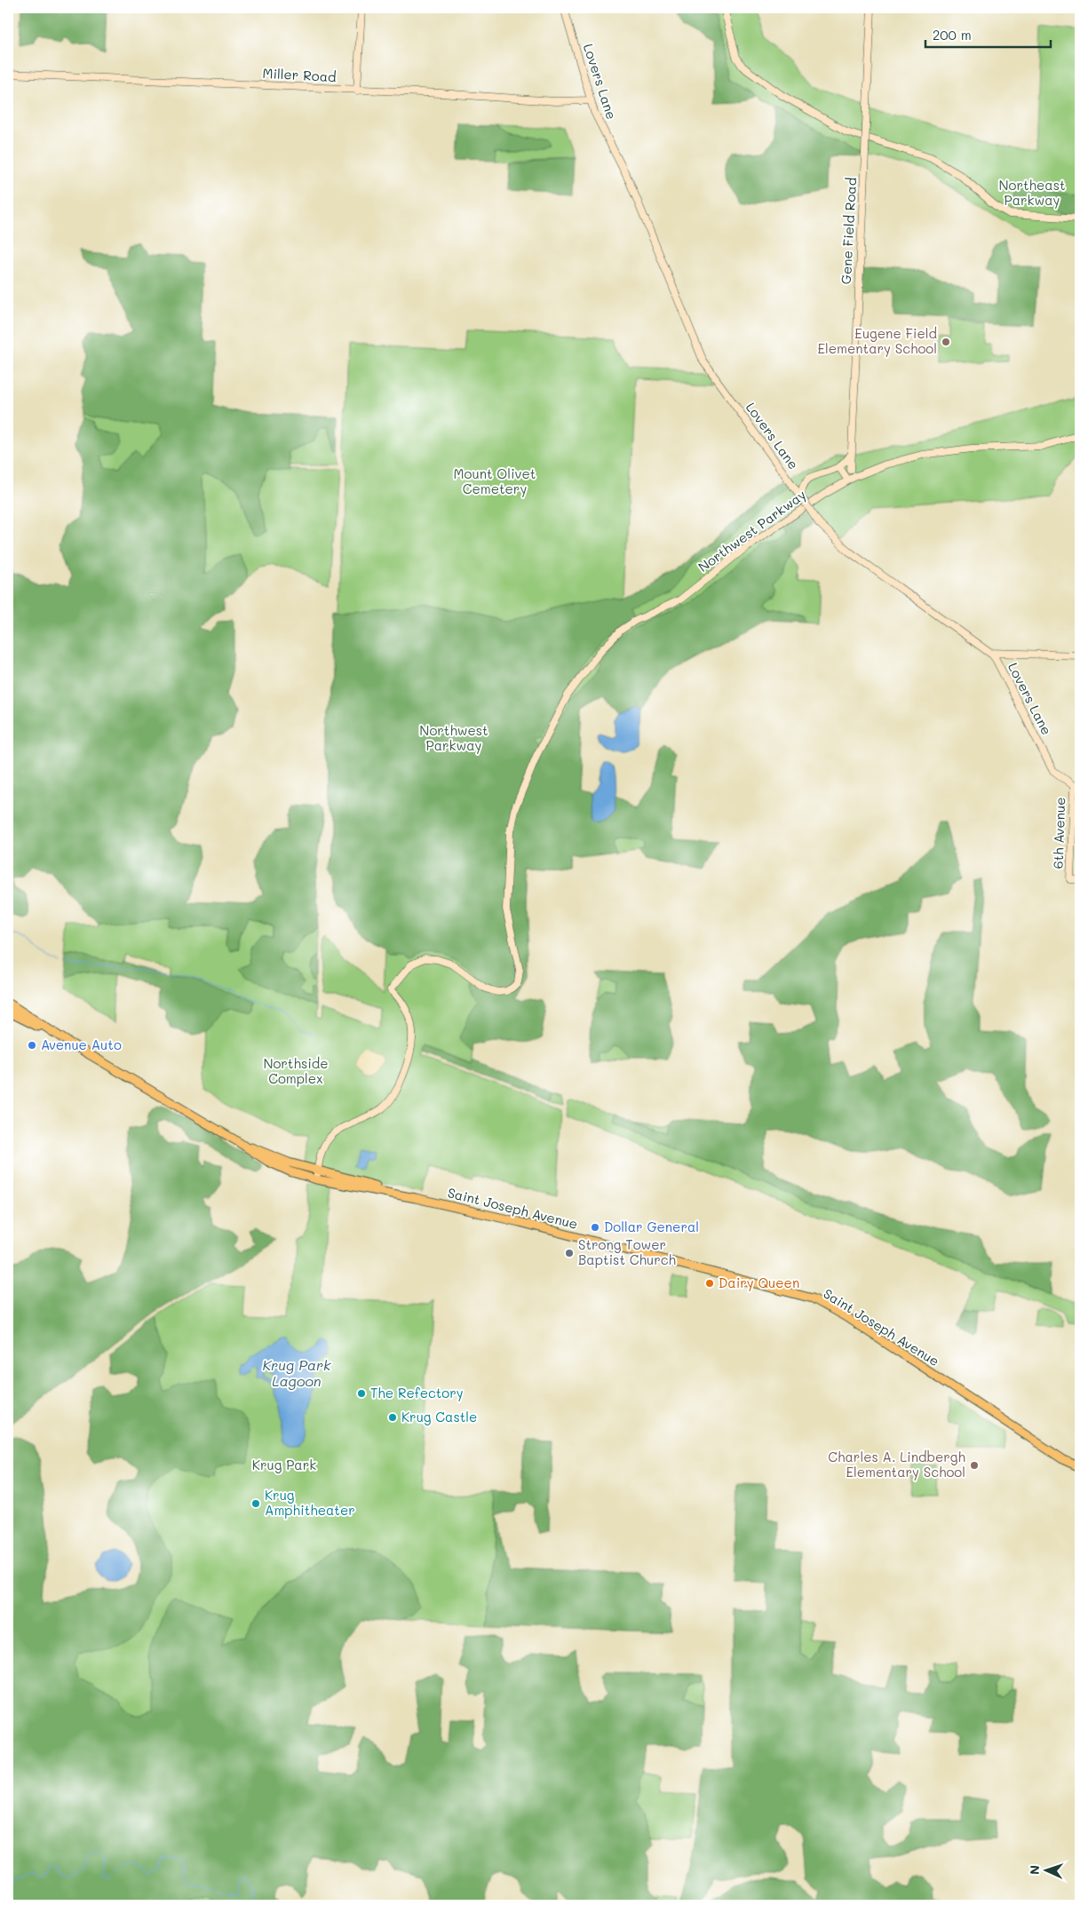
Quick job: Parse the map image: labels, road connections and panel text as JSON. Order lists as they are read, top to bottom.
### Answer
{
  "streets": {
    "main road": ["Saint Joseph Avenue"],
    "street": [
      "Miller Road",
      "Lovers Lane",
      "Gene Field Road",
      "Northwest Parkway",
      "6th Avenue"
    ]
  },
  "crossings": [
    ["Miller Road", "Lovers Lane"],
    ["Lovers Lane", "6th Avenue"],
    ["Gene Field Road", "Northwest Parkway"],
    ["Northwest Parkway", "Saint Joseph Avenue"]
  ],
  "water": ["Krug Park Lagoon"],
  "parks": [
    "Northeast Parkway",
    "Mount Olivet Cemetery",
    "Northwest Parkway",
    "Northside Complex",
    "Krug Park"
  ],
  "places": [
    "Eugene Field Elementary School",
    "Avenue Auto",
    "Dollar General",
    "Strong Tower Baptist Church",
    "Dairy Queen",
    "The Refectory",
    "Krug Castle",
    "Charles A. Lindbergh Elementary School",
    "Krug Amphitheater"
  ],
  "scale_bar": "200 m",
  "north": "left"
}
